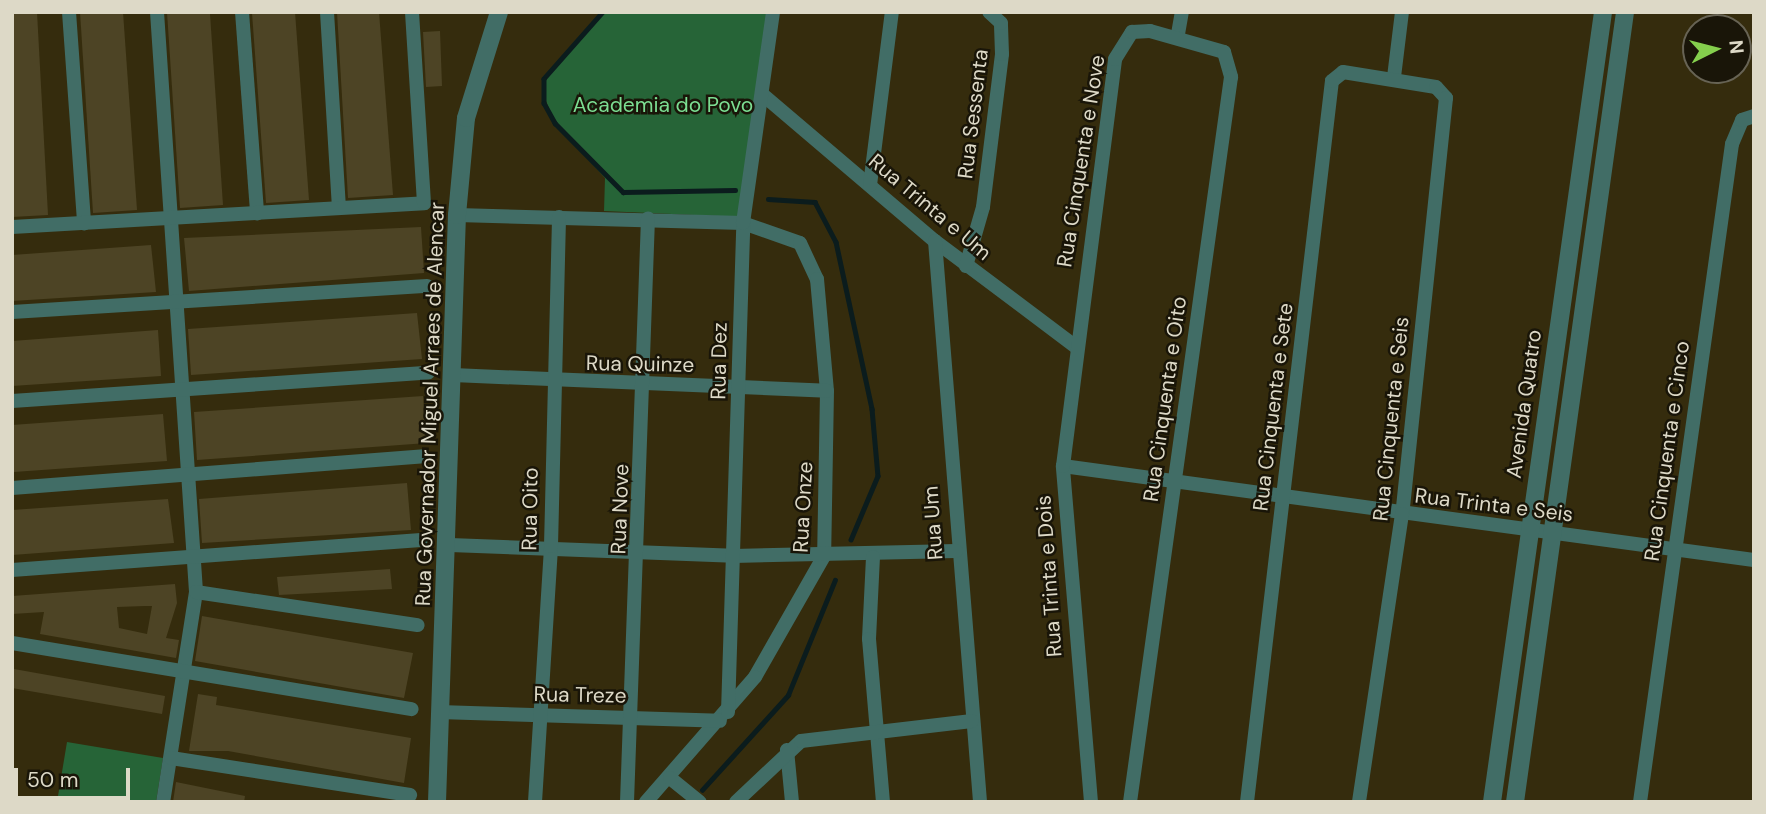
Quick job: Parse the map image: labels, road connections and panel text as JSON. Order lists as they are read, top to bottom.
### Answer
{
  "streets": {
    "street": [
      "Rua Sessenta",
      "Rua Cinquenta e Nove",
      "Rua Trinta e Um",
      "Rua Dez",
      "Rua Quinze",
      "Rua Cinquenta e Oito",
      "Rua Governador Miguel Arraes de Alencar",
      "Avenida Quatro",
      "Rua Cinquenta e Sete",
      "Rua Cinquenta e Seis",
      "Rua Cinquenta e Cinco",
      "Rua Trinta e Seis",
      "Rua Onze",
      "Rua Oito",
      "Rua Nove",
      "Rua Um",
      "Rua Trinta e Dois",
      "Rua Treze"
    ]
  },
  "crossings": [
    ["Rua Sessenta", "Rua Trinta e Um"],
    ["Rua Cinquenta e Nove", "Rua Trinta e Um"],
    ["Rua Cinquenta e Nove", "Rua Cinquenta e Oito"],
    ["Rua Cinquenta e Nove", "Rua Trinta e Dois"],
    ["Rua Trinta e Um", "Rua Dez"],
    ["Rua Trinta e Um", "Rua Um"],
    ["Rua Trinta e Um", "Rua Trinta e Dois"],
    ["Rua Dez", "Rua Quinze"],
    ["Rua Dez", "Rua Onze"],
    ["Rua Dez", "Rua Treze"],
    ["Rua Quinze", "Rua Governador Miguel Arraes de Alencar"],
    ["Rua Quinze", "Rua Onze"],
    ["Rua Quinze", "Rua Oito"],
    ["Rua Quinze", "Rua Nove"],
    ["Rua Cinquenta e Oito", "Rua Trinta e Seis"],
    ["Rua Governador Miguel Arraes de Alencar", "Rua Treze"],
    ["Avenida Quatro", "Rua Trinta e Seis"],
    ["Rua Cinquenta e Sete", "Rua Cinquenta e Seis"],
    ["Rua Cinquenta e Sete", "Rua Trinta e Seis"],
    ["Rua Cinquenta e Seis", "Rua Trinta e Seis"],
    ["Rua Cinquenta e Cinco", "Rua Trinta e Seis"],
    ["Rua Trinta e Seis", "Rua Trinta e Dois"],
    ["Rua Onze", "Rua Treze"],
    ["Rua Oito", "Rua Treze"],
    ["Rua Nove", "Rua Treze"]
  ],
  "parks": ["Academia do Povo"],
  "scale_bar": "50 m",
  "north": "right"
}
